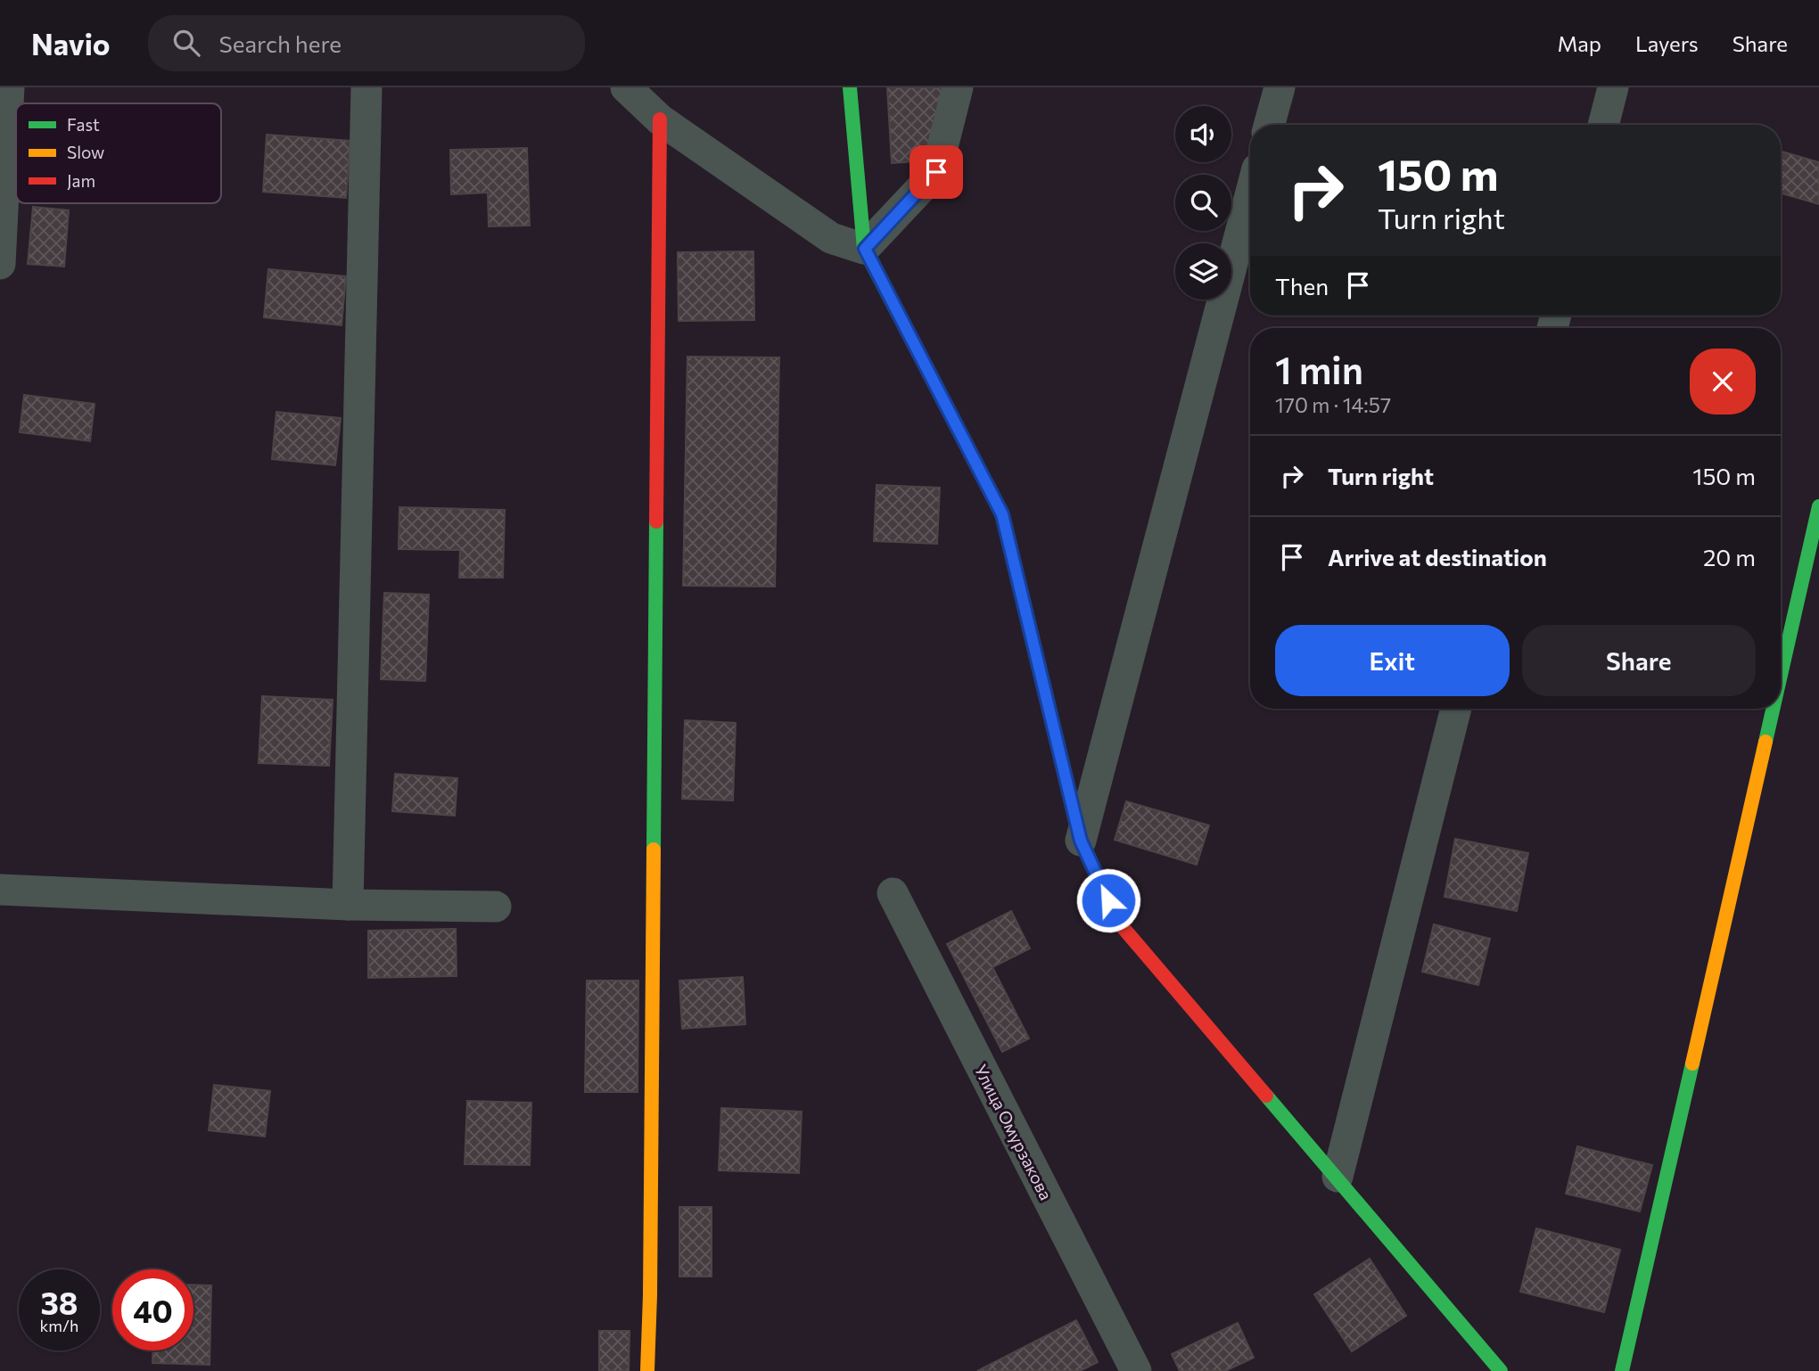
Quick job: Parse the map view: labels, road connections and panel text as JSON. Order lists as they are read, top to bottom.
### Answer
{
  "streets": {
    "street": ["Улица Омурзакова"]
  },
  "legend": ["Fast", "Slow", "Jam"],
  "page": {
    "header": "Navio",
    "search": "Search here",
    "nav": ["Map", "Layers", "Share"],
    "turn": ["150 m", "Turn right"],
    "then": "Then",
    "heading": ["1 min", "170 m · 14:57"],
    "list": [
      {
        "name": "Turn right",
        "value": "150 m"
      },
      {
        "name": "Arrive at destination",
        "value": "20 m"
      }
    ],
    "buttons": ["Exit", "Share"],
    "speed": "38 km/h",
    "limit": "40"
  }
}
